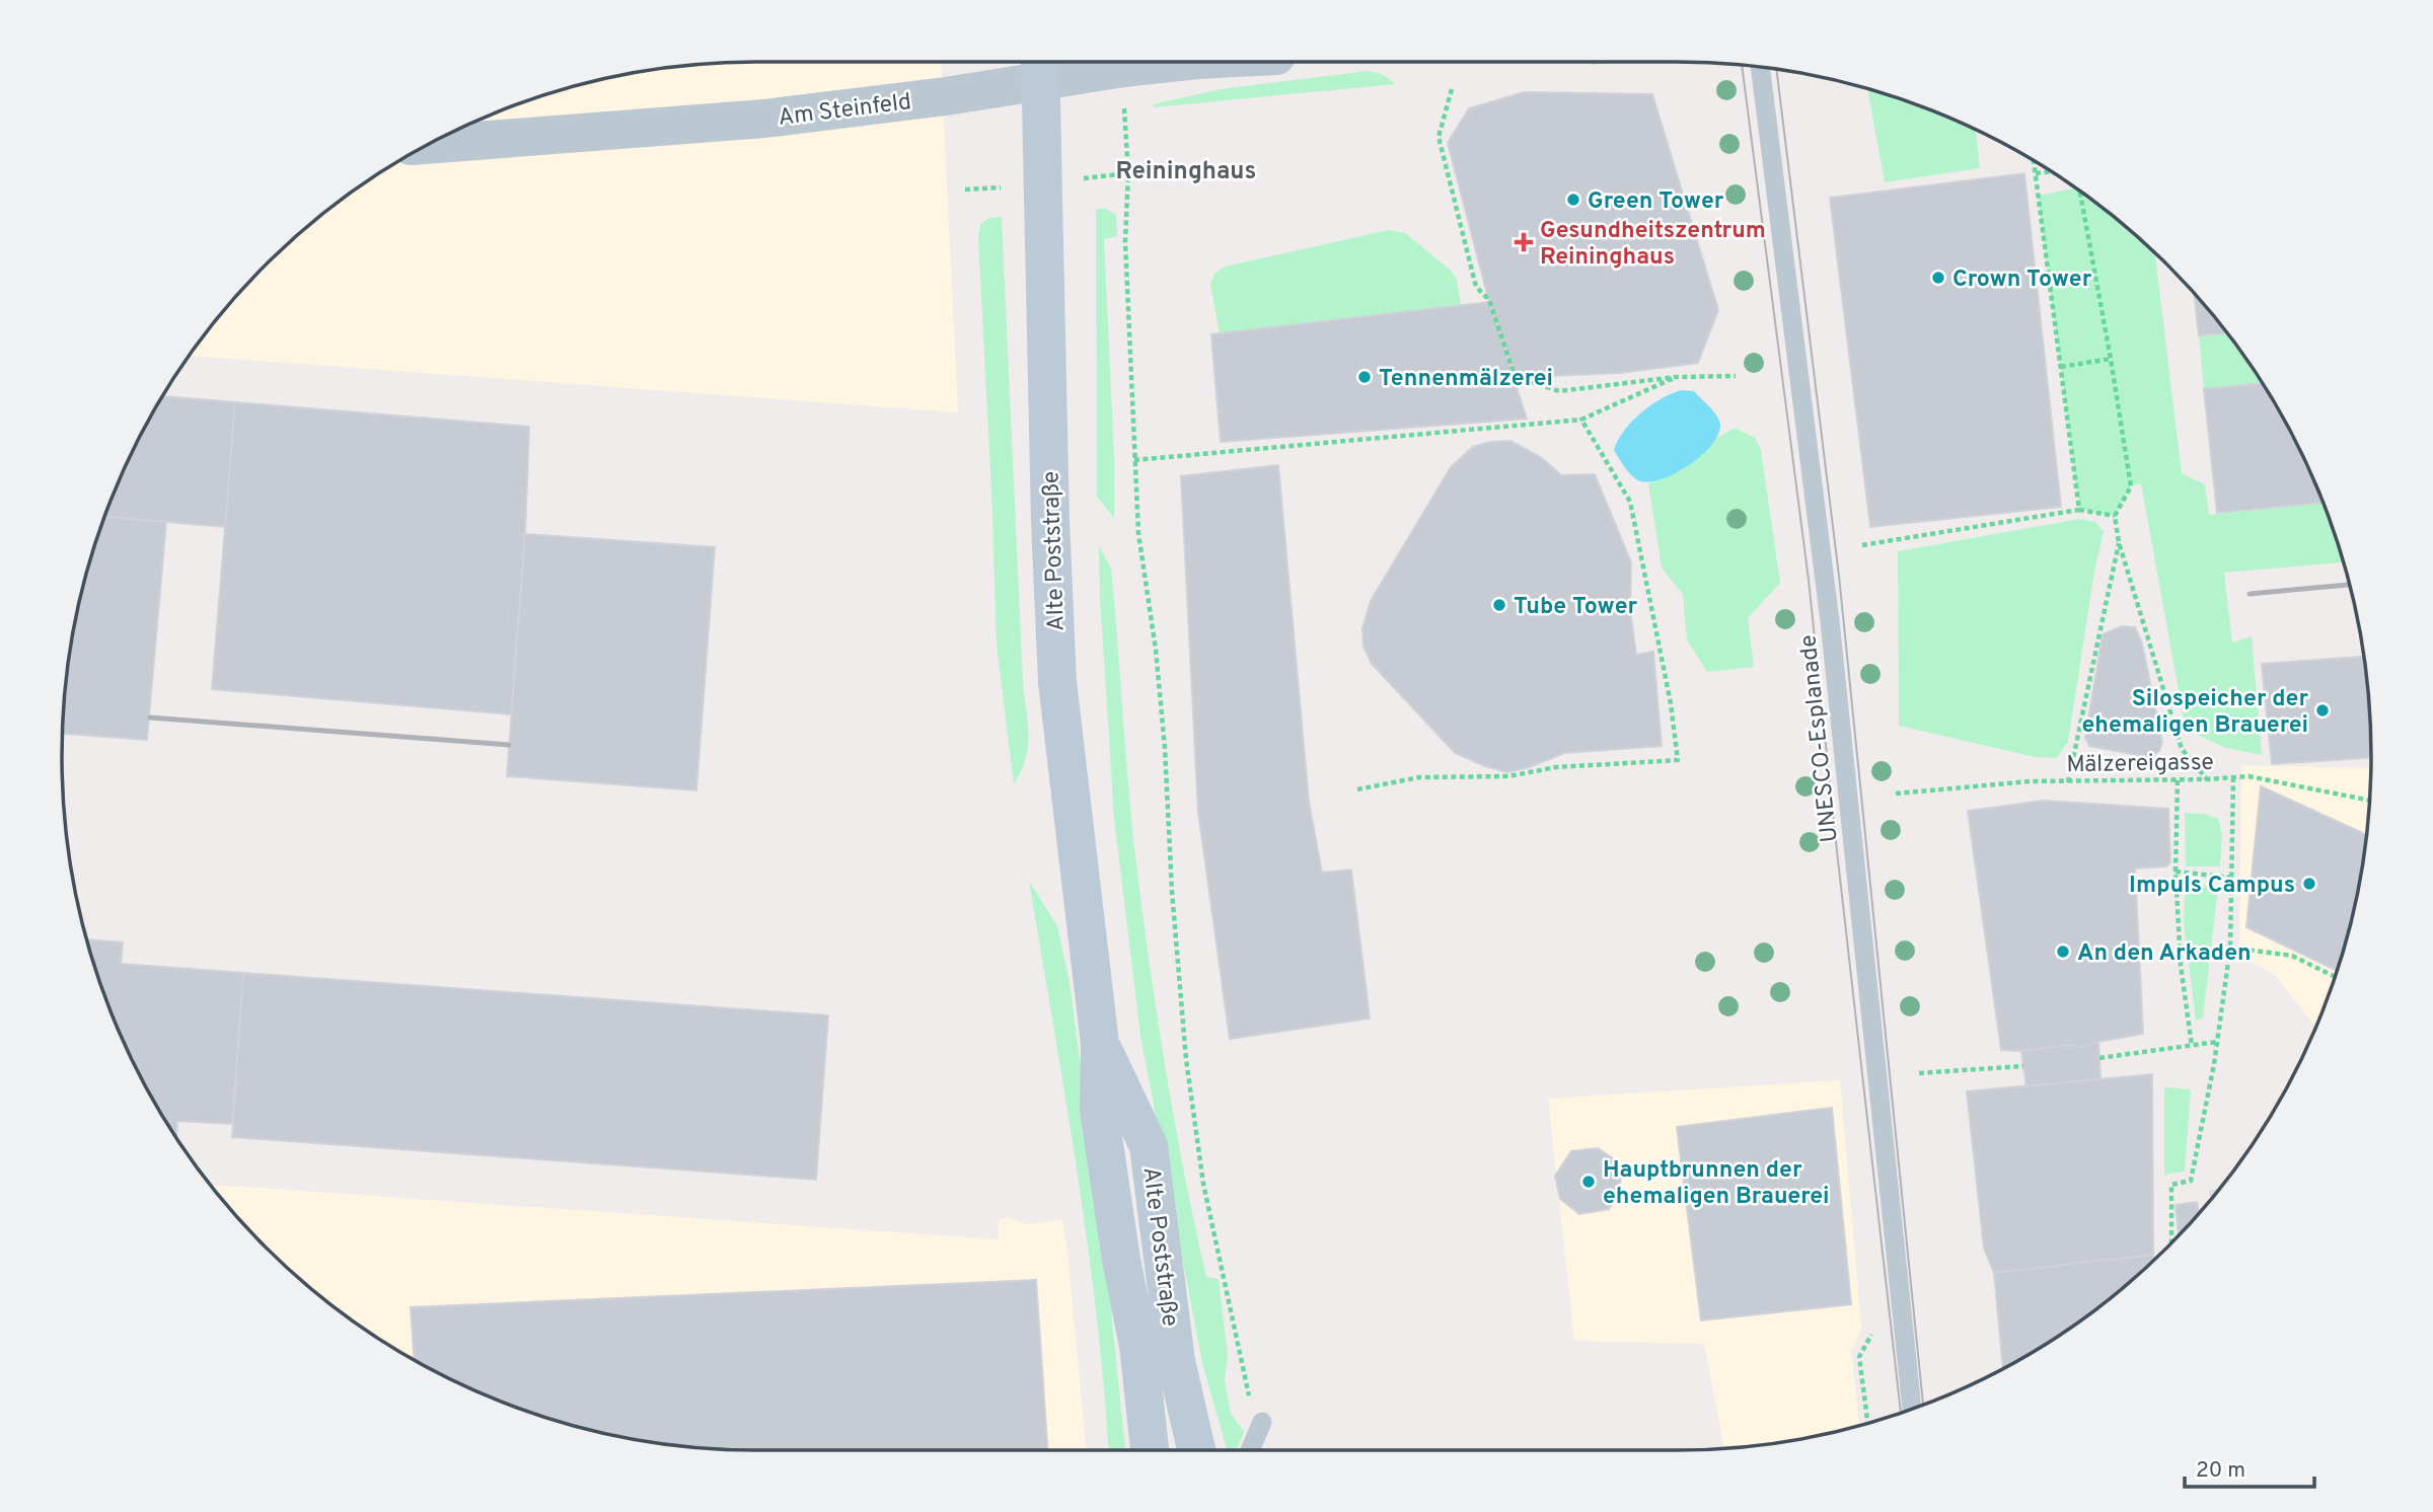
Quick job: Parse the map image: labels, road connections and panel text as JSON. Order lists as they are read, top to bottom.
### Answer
{
  "streets": {
    "main road": ["Alte Poststraße"],
    "street": ["Am Steinfeld"],
    "lane": ["UNESCO-Esplanade"],
    "path": ["Mälzereigasse"]
  },
  "crossings": [
    ["Am Steinfeld", "Alte Poststraße"]
  ],
  "districts": ["Reininghaus"],
  "places": {
    "other": [
      "Green Tower",
      "Crown Tower",
      "Tennenmälzerei",
      "Tube Tower",
      "Silospeicher der ehemaligen Brauerei",
      "Impuls Campus",
      "An den Arkaden",
      "Hauptbrunnen der ehemaligen Brauerei"
    ],
    "health": ["Gesundheitszentrum Reininghaus"]
  },
  "scale_bar": "20 m"
}
